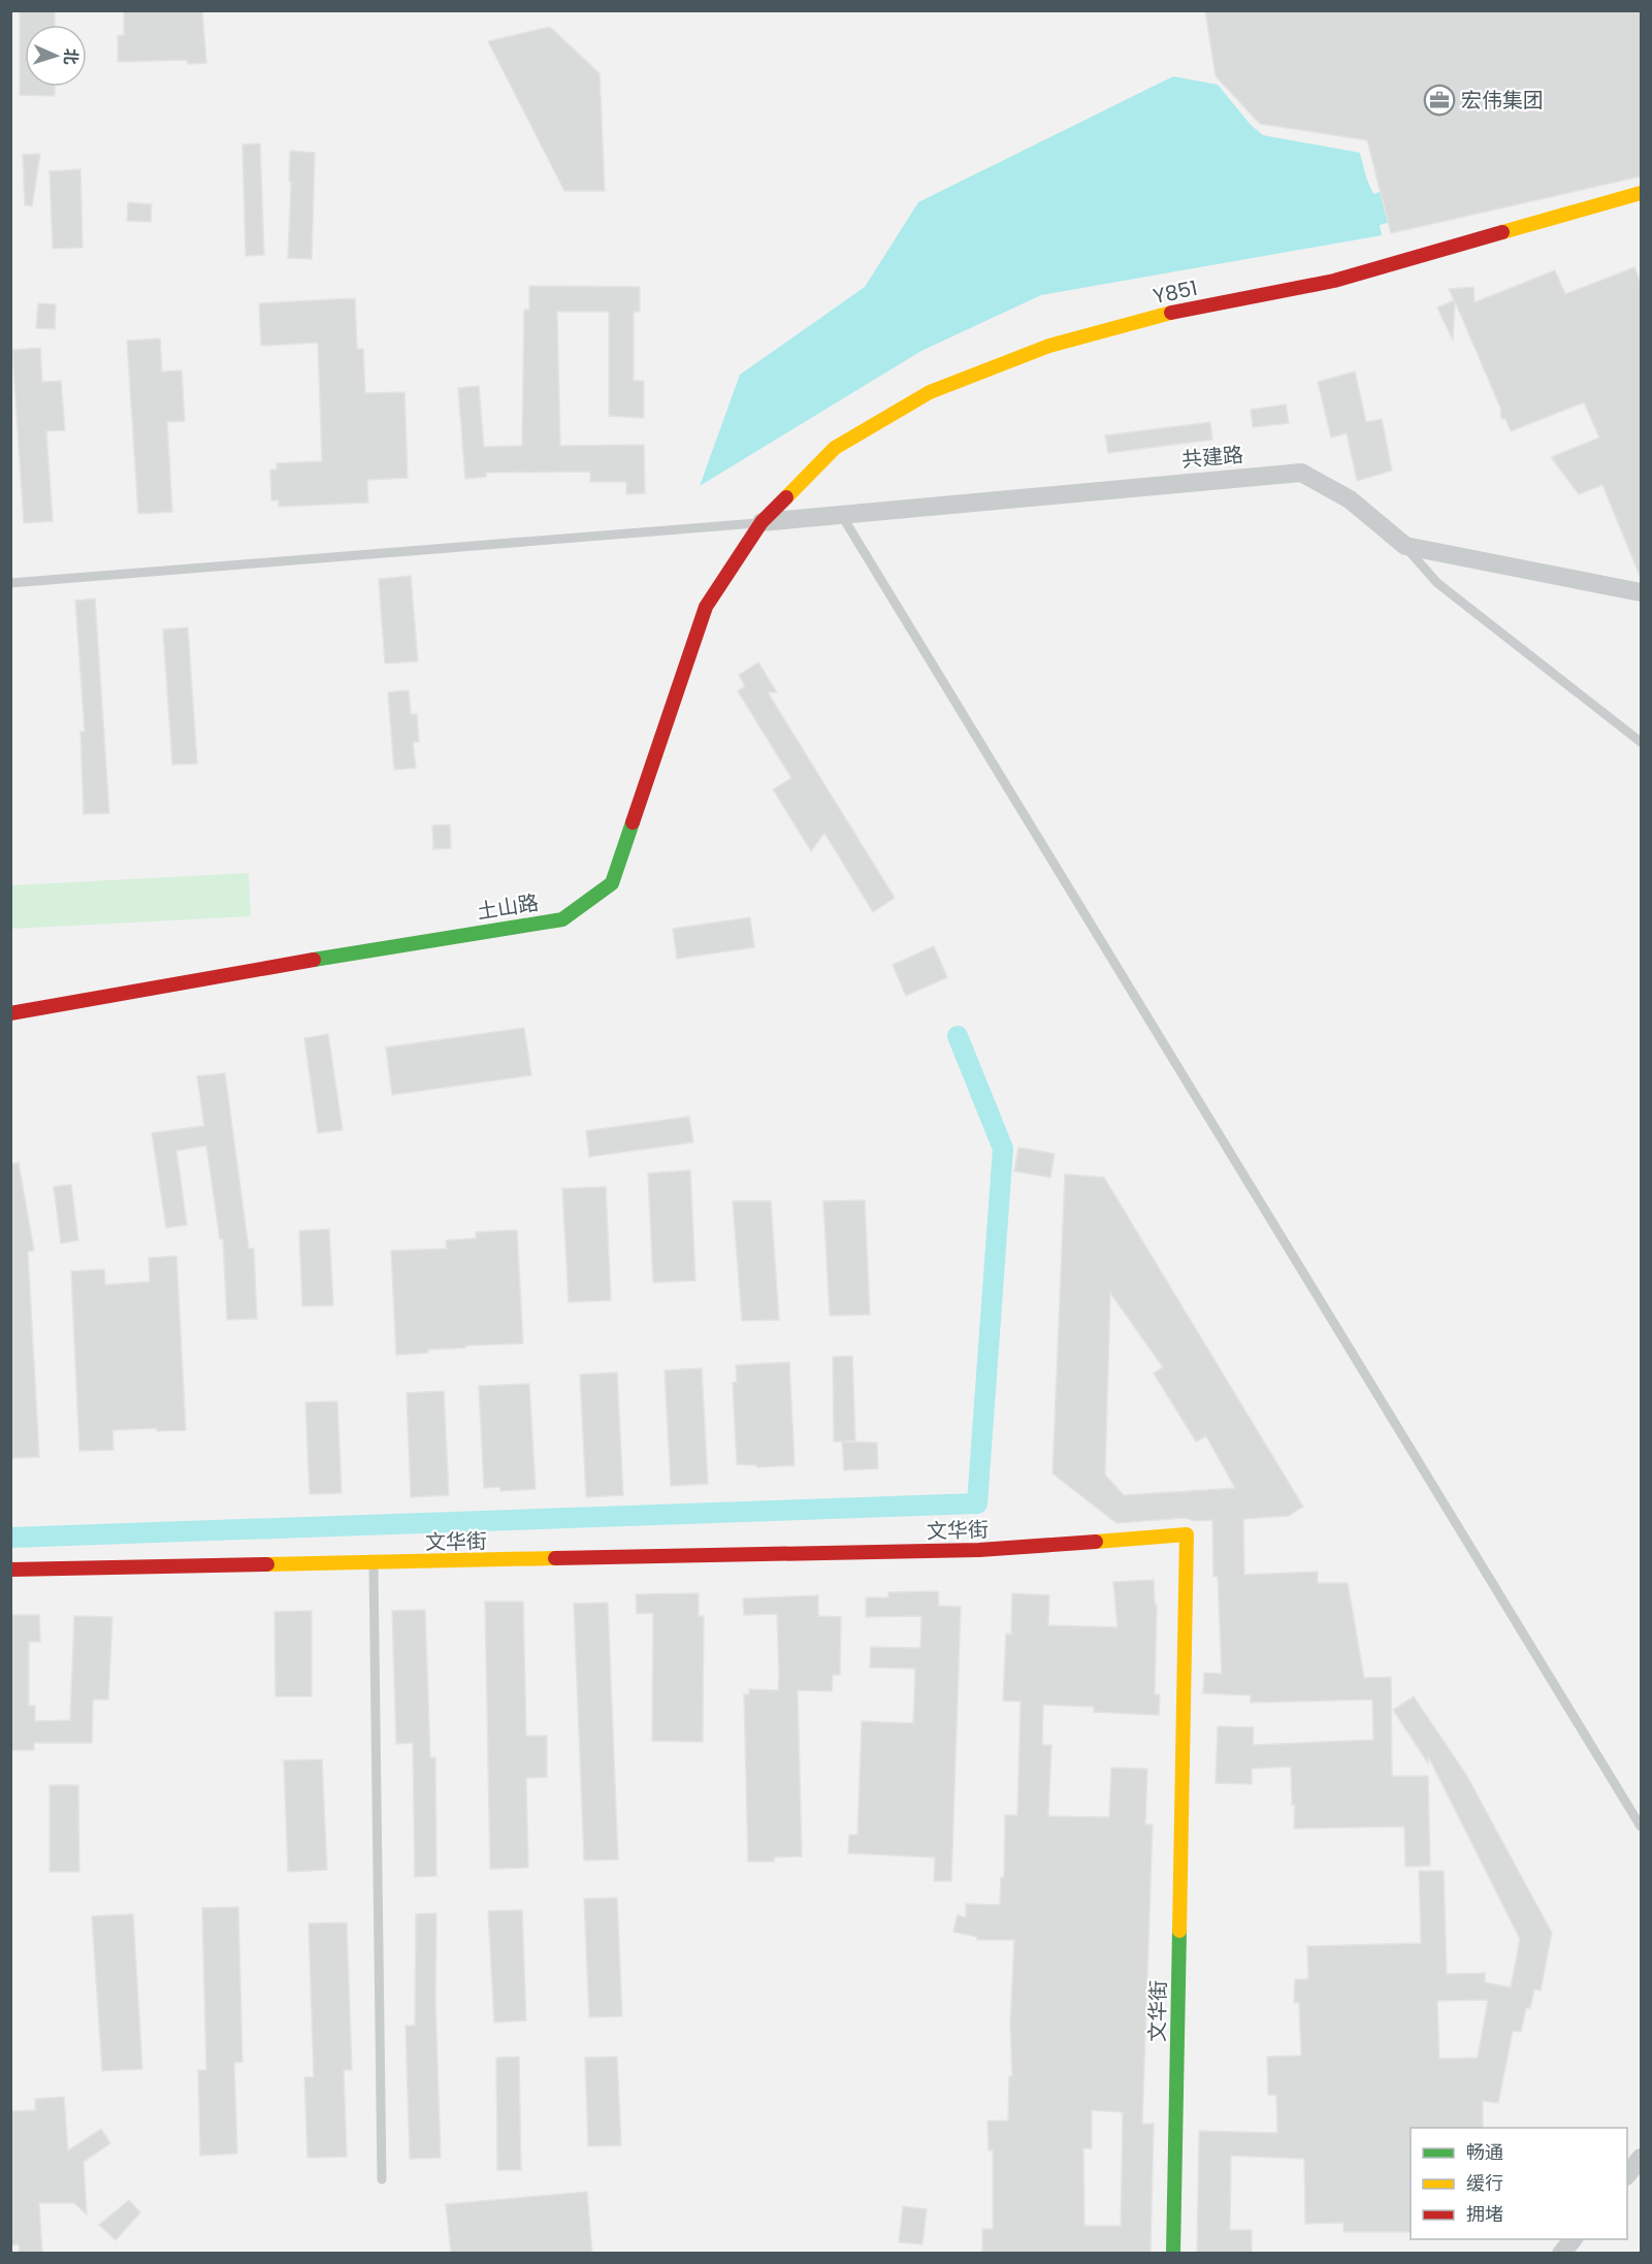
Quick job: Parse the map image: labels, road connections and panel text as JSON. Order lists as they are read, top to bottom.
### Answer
{
  "streets": {
    "street": [
      "Y851",
      "共建路",
      "土山路",
      "文华街"
    ]
  },
  "crossings": [
    ["Y851", "共建路"],
    ["Y851", "土山路"],
    ["共建路", "土山路"]
  ],
  "places": {
    "office": ["宏伟集团"]
  },
  "legend": ["畅通", "缓行", "拥堵"],
  "north": "right"
}
